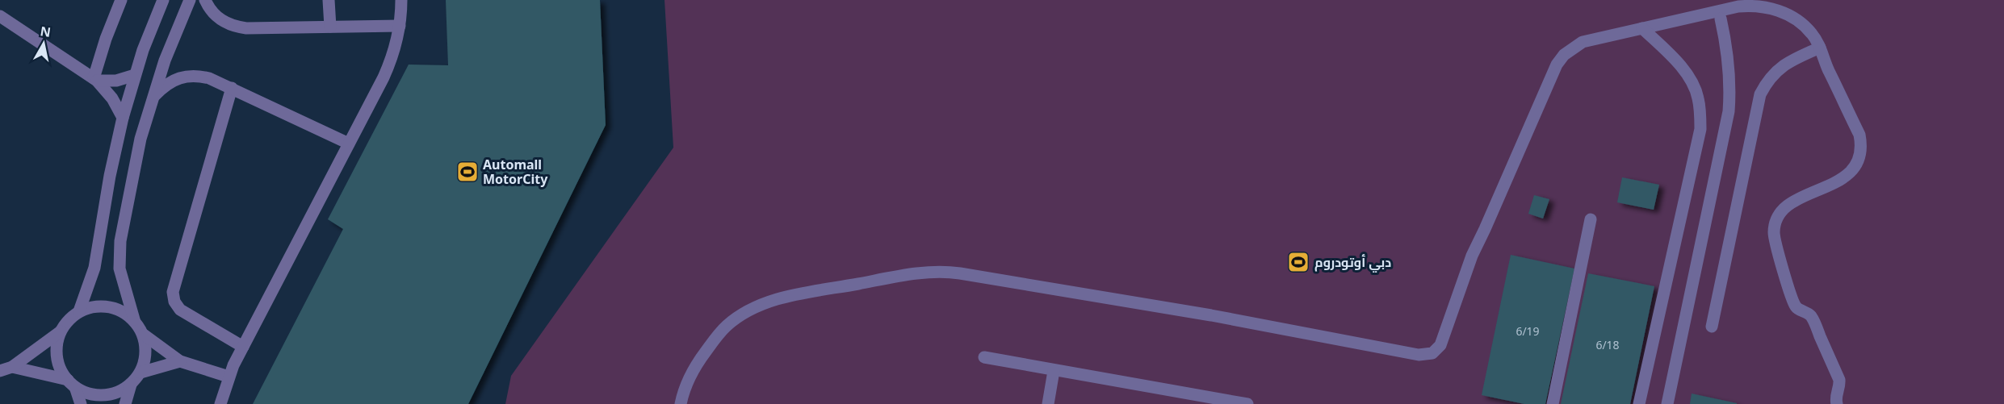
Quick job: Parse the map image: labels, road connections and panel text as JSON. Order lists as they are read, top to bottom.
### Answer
{
  "places": {
    "sports": ["Automall MotorCity", "دبي أوتودروم"]
  },
  "house_numbers": ["6/19", "6/18"],
  "north": "top"
}
